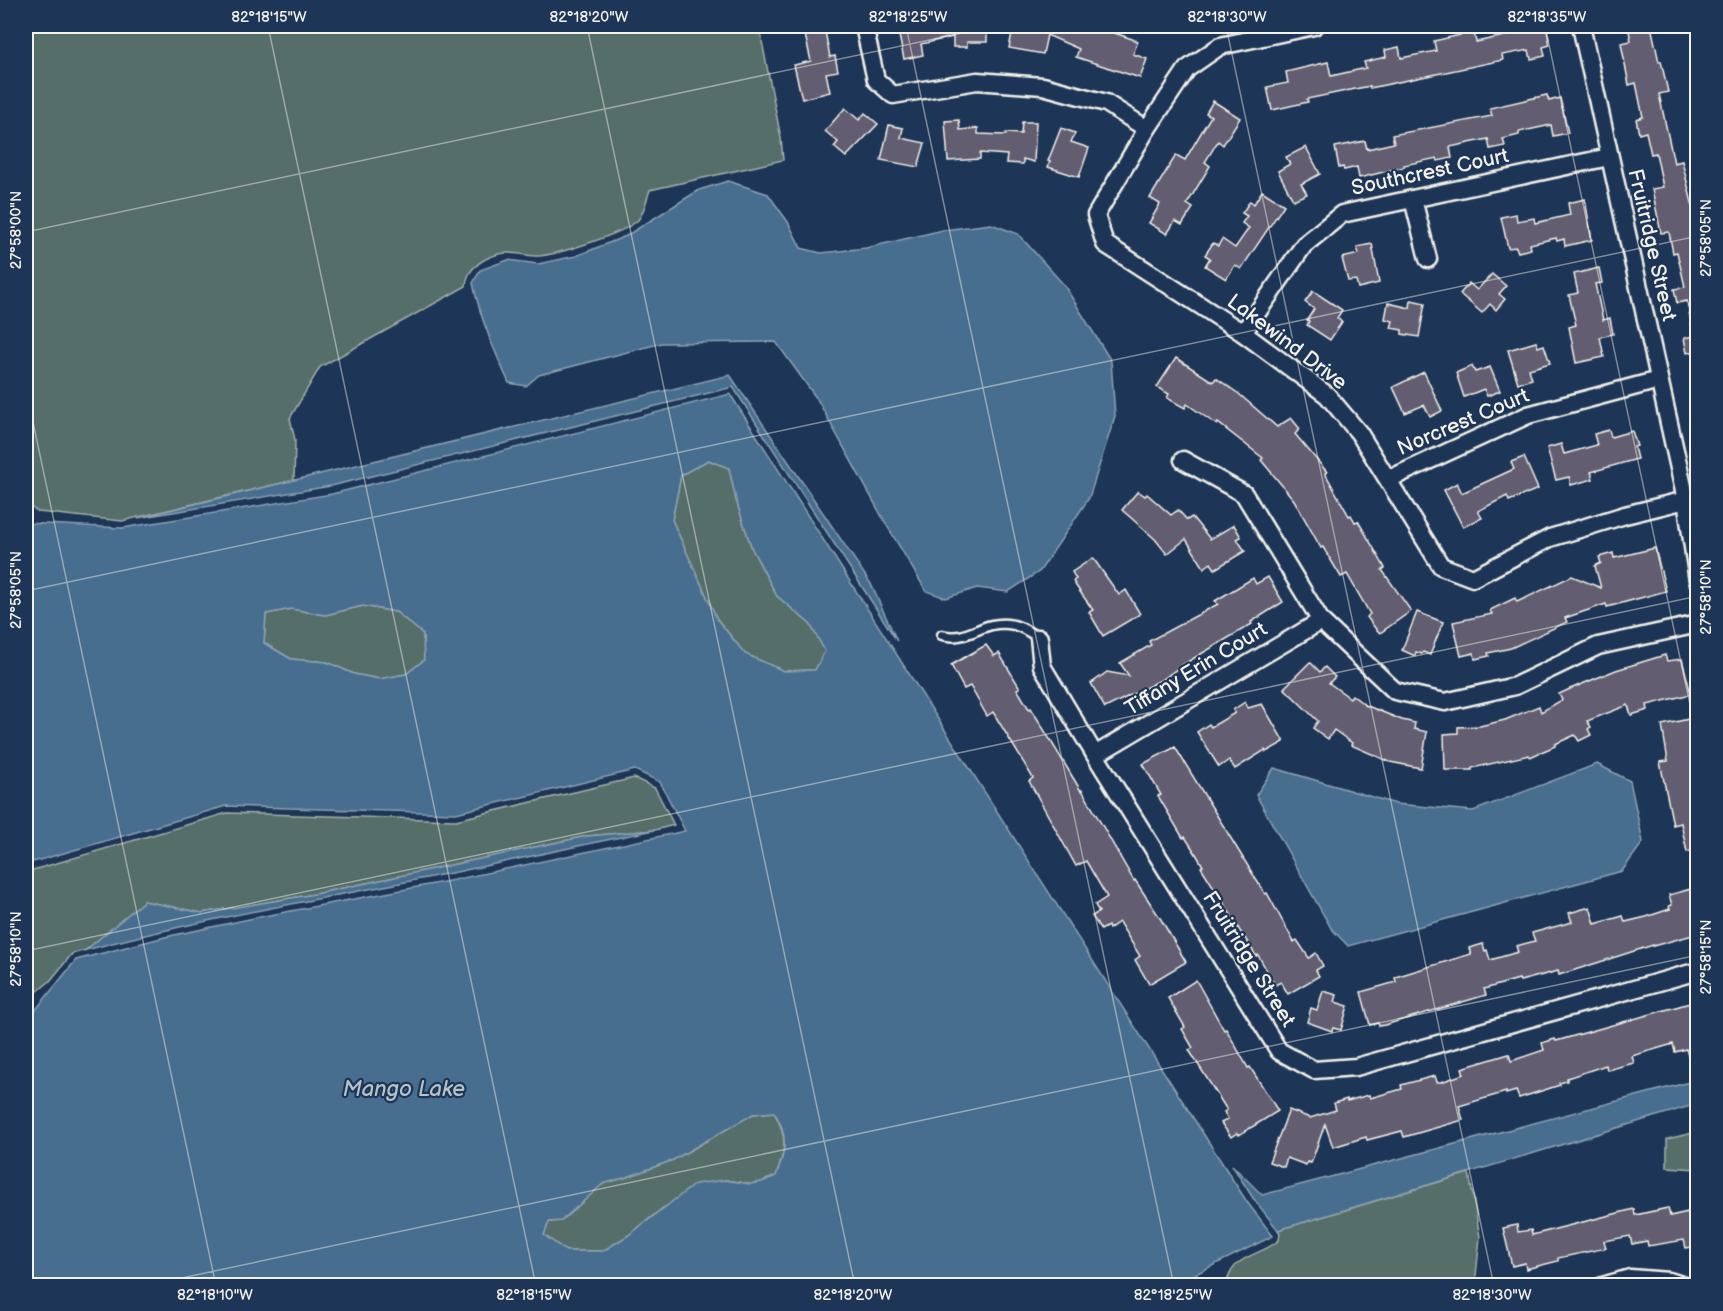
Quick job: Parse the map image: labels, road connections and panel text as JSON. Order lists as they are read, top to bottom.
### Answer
{
  "streets": {
    "street": [
      "Southcrest Court",
      "Fruitridge Street",
      "Lakewind Drive",
      "Norcrest Court",
      "Tiffany Erin Court"
    ]
  },
  "crossings": [
    ["Southcrest Court", "Fruitridge Street"],
    ["Southcrest Court", "Lakewind Drive"],
    ["Fruitridge Street", "Lakewind Drive"],
    ["Fruitridge Street", "Norcrest Court"],
    ["Fruitridge Street", "Tiffany Erin Court"],
    ["Lakewind Drive", "Norcrest Court"]
  ],
  "water": ["Mango Lake"],
  "coordinates": [
    "82°18'15\"W",
    "82°18'20\"W",
    "82°18'25\"W",
    "82°18'30\"W",
    "82°18'35\"W",
    "27°58'00\"N",
    "27°58'05\"N",
    "27°58'10\"N",
    "27°58'15\"N",
    "82°18'10\"W"
  ]
}
